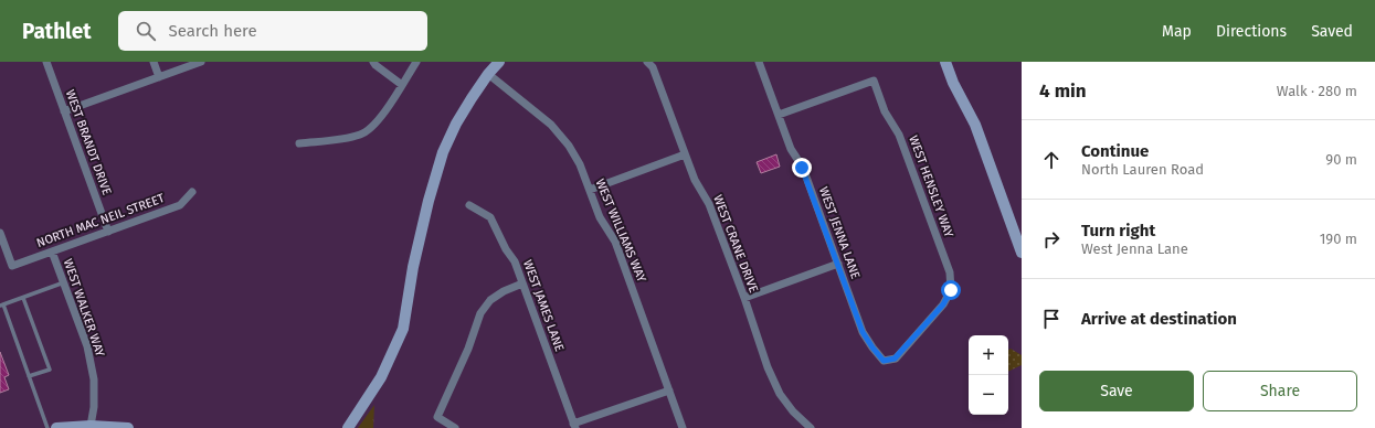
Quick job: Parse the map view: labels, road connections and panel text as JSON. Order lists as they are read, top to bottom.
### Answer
{
  "streets": {
    "street": [
      "WEST BRANDT DRIVE",
      "WEST HENSLEY WAY",
      "NORTH MAC NEIL STREET",
      "WEST WILLIAMS WAY",
      "WEST JENNA LANE",
      "WEST CRANE DRIVE",
      "WEST JAMES LANE",
      "WEST WALKER WAY"
    ]
  },
  "crossings": [
    ["WEST BRANDT DRIVE", "NORTH MAC NEIL STREET"],
    ["WEST HENSLEY WAY", "WEST JENNA LANE"],
    ["NORTH MAC NEIL STREET", "WEST WALKER WAY"]
  ],
  "page": {
    "header": "Pathlet",
    "search": "Search here",
    "nav": ["Map", "Directions", "Saved"],
    "heading": ["4 min", "Walk · 280 m"],
    "list": [
      ["Continue", "North Lauren Road", "90 m"],
      ["Turn right", "West Jenna Lane", "190 m"],
      "Arrive at destination"
    ],
    "map_buttons": ["+", "−"],
    "buttons": ["Save", "Share"]
  }
}
